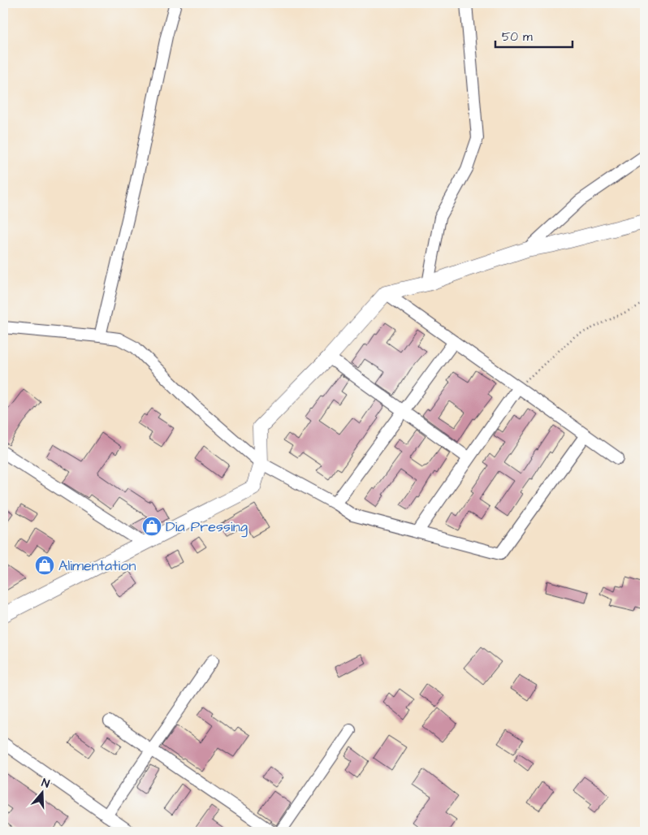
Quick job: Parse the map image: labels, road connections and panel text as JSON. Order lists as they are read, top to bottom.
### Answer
{
  "places": {
    "shop": ["Dia Pressing", "Alimentation"]
  },
  "scale_bar": "50 m",
  "north": "top"
}
